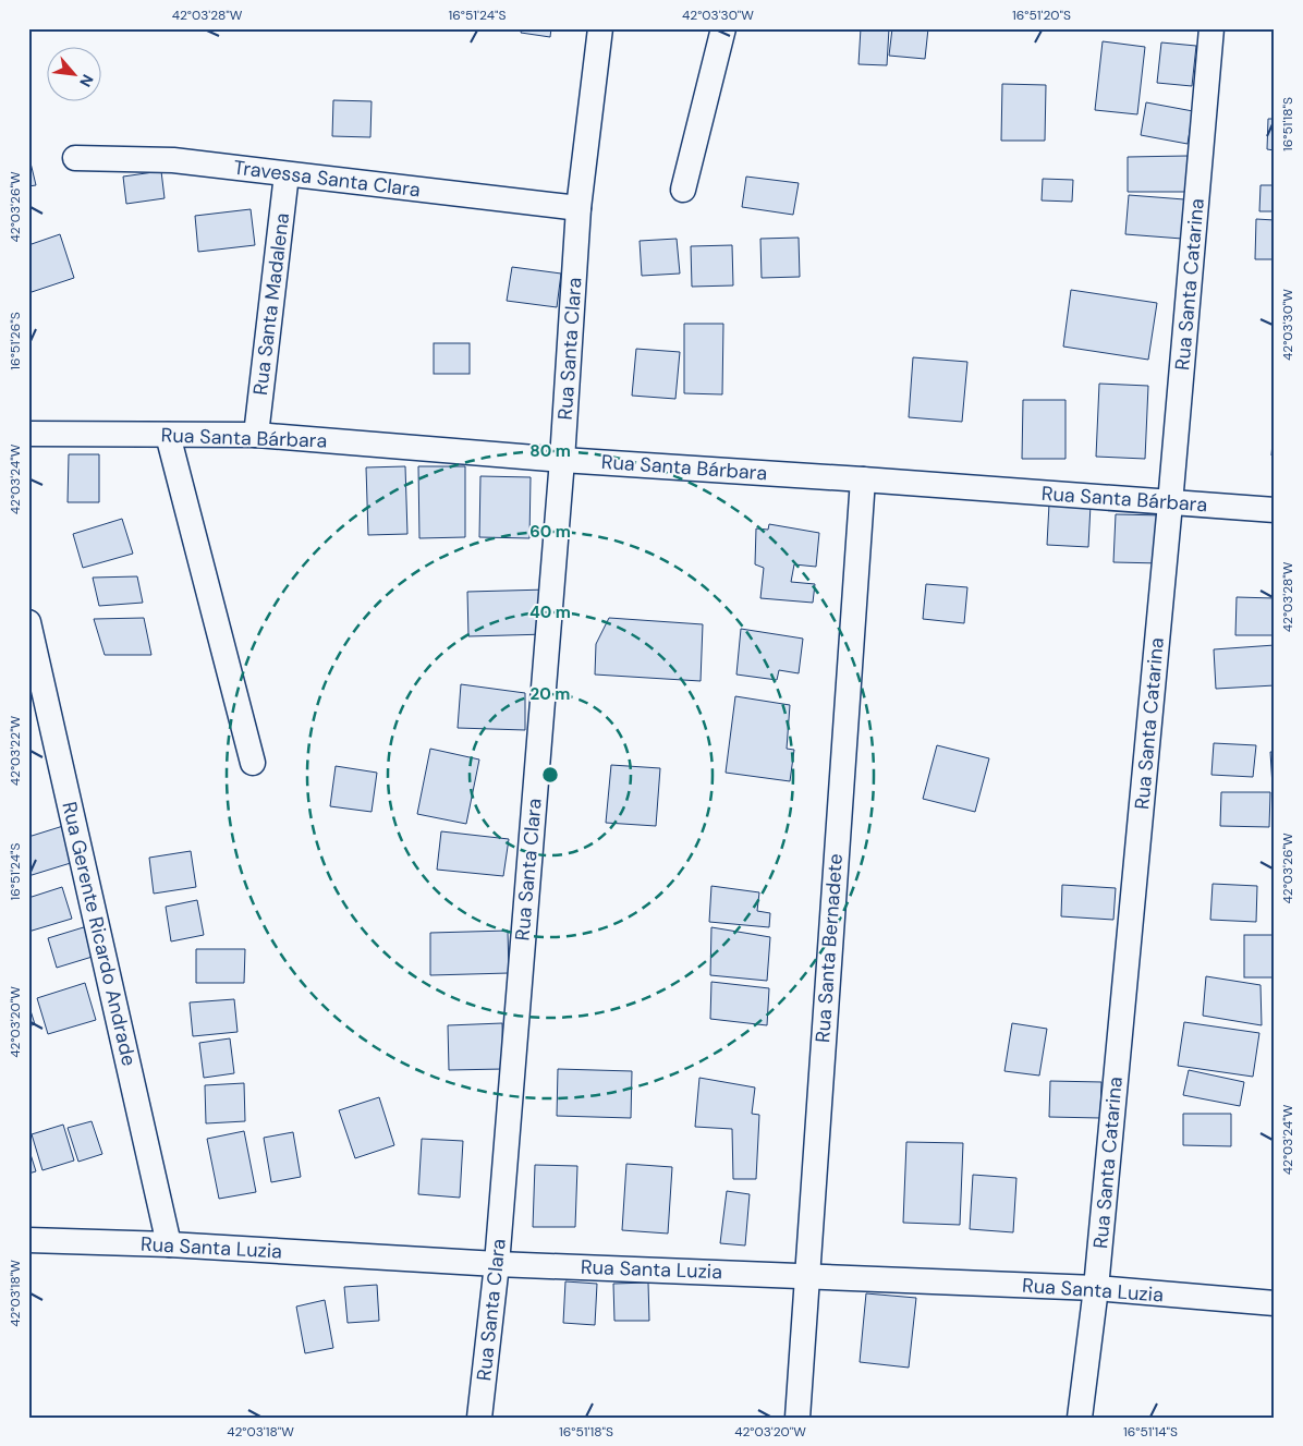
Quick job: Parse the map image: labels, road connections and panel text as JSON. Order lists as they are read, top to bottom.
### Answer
{
  "streets": {
    "street": [
      "Travessa Santa Clara",
      "Rua Santa Catarina",
      "Rua Santa Madalena",
      "Rua Santa Clara",
      "Rua Santa Bárbara",
      "Rua Gerente Ricardo Andrade",
      "Rua Santa Bernadete",
      "Rua Santa Luzia"
    ]
  },
  "crossings": [
    ["Travessa Santa Clara", "Rua Santa Madalena"],
    ["Travessa Santa Clara", "Rua Santa Clara"],
    ["Rua Santa Catarina", "Rua Santa Bárbara"],
    ["Rua Santa Catarina", "Rua Santa Luzia"],
    ["Rua Santa Madalena", "Rua Santa Bárbara"],
    ["Rua Santa Clara", "Rua Santa Bárbara"],
    ["Rua Santa Clara", "Rua Santa Luzia"],
    ["Rua Santa Bárbara", "Rua Santa Bernadete"],
    ["Rua Gerente Ricardo Andrade", "Rua Santa Luzia"],
    ["Rua Santa Bernadete", "Rua Santa Luzia"]
  ],
  "north": "bottom right",
  "coordinates": [
    "42°03'28\"W",
    "16°51'24\"S",
    "42°03'30\"W",
    "16°51'20\"S",
    "16°51'18\"S",
    "42°03'26\"W",
    "16°51'26\"S",
    "42°03'24\"W",
    "42°03'22\"W",
    "42°03'20\"W",
    "42°03'18\"W",
    "16°51'14\"S"
  ],
  "rings": [
    "80 m",
    "60 m",
    "40 m",
    "20 m"
  ]
}
